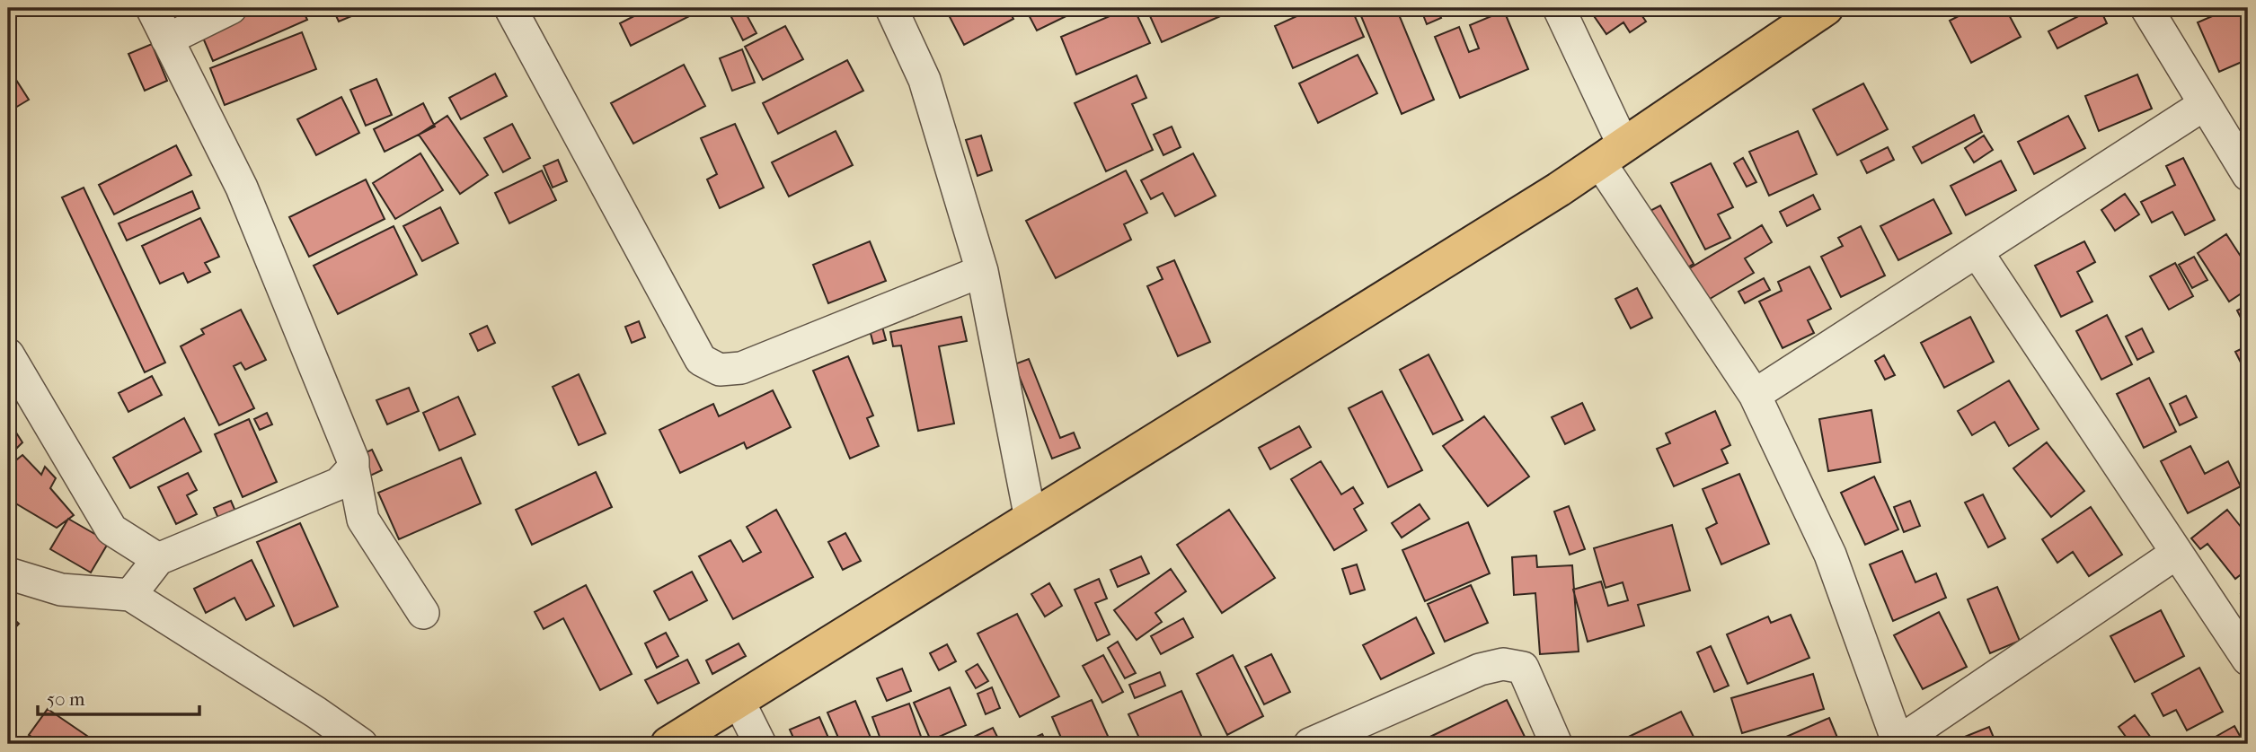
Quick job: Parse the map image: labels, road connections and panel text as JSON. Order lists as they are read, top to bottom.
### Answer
{
  "scale_bar": "50 m"
}
